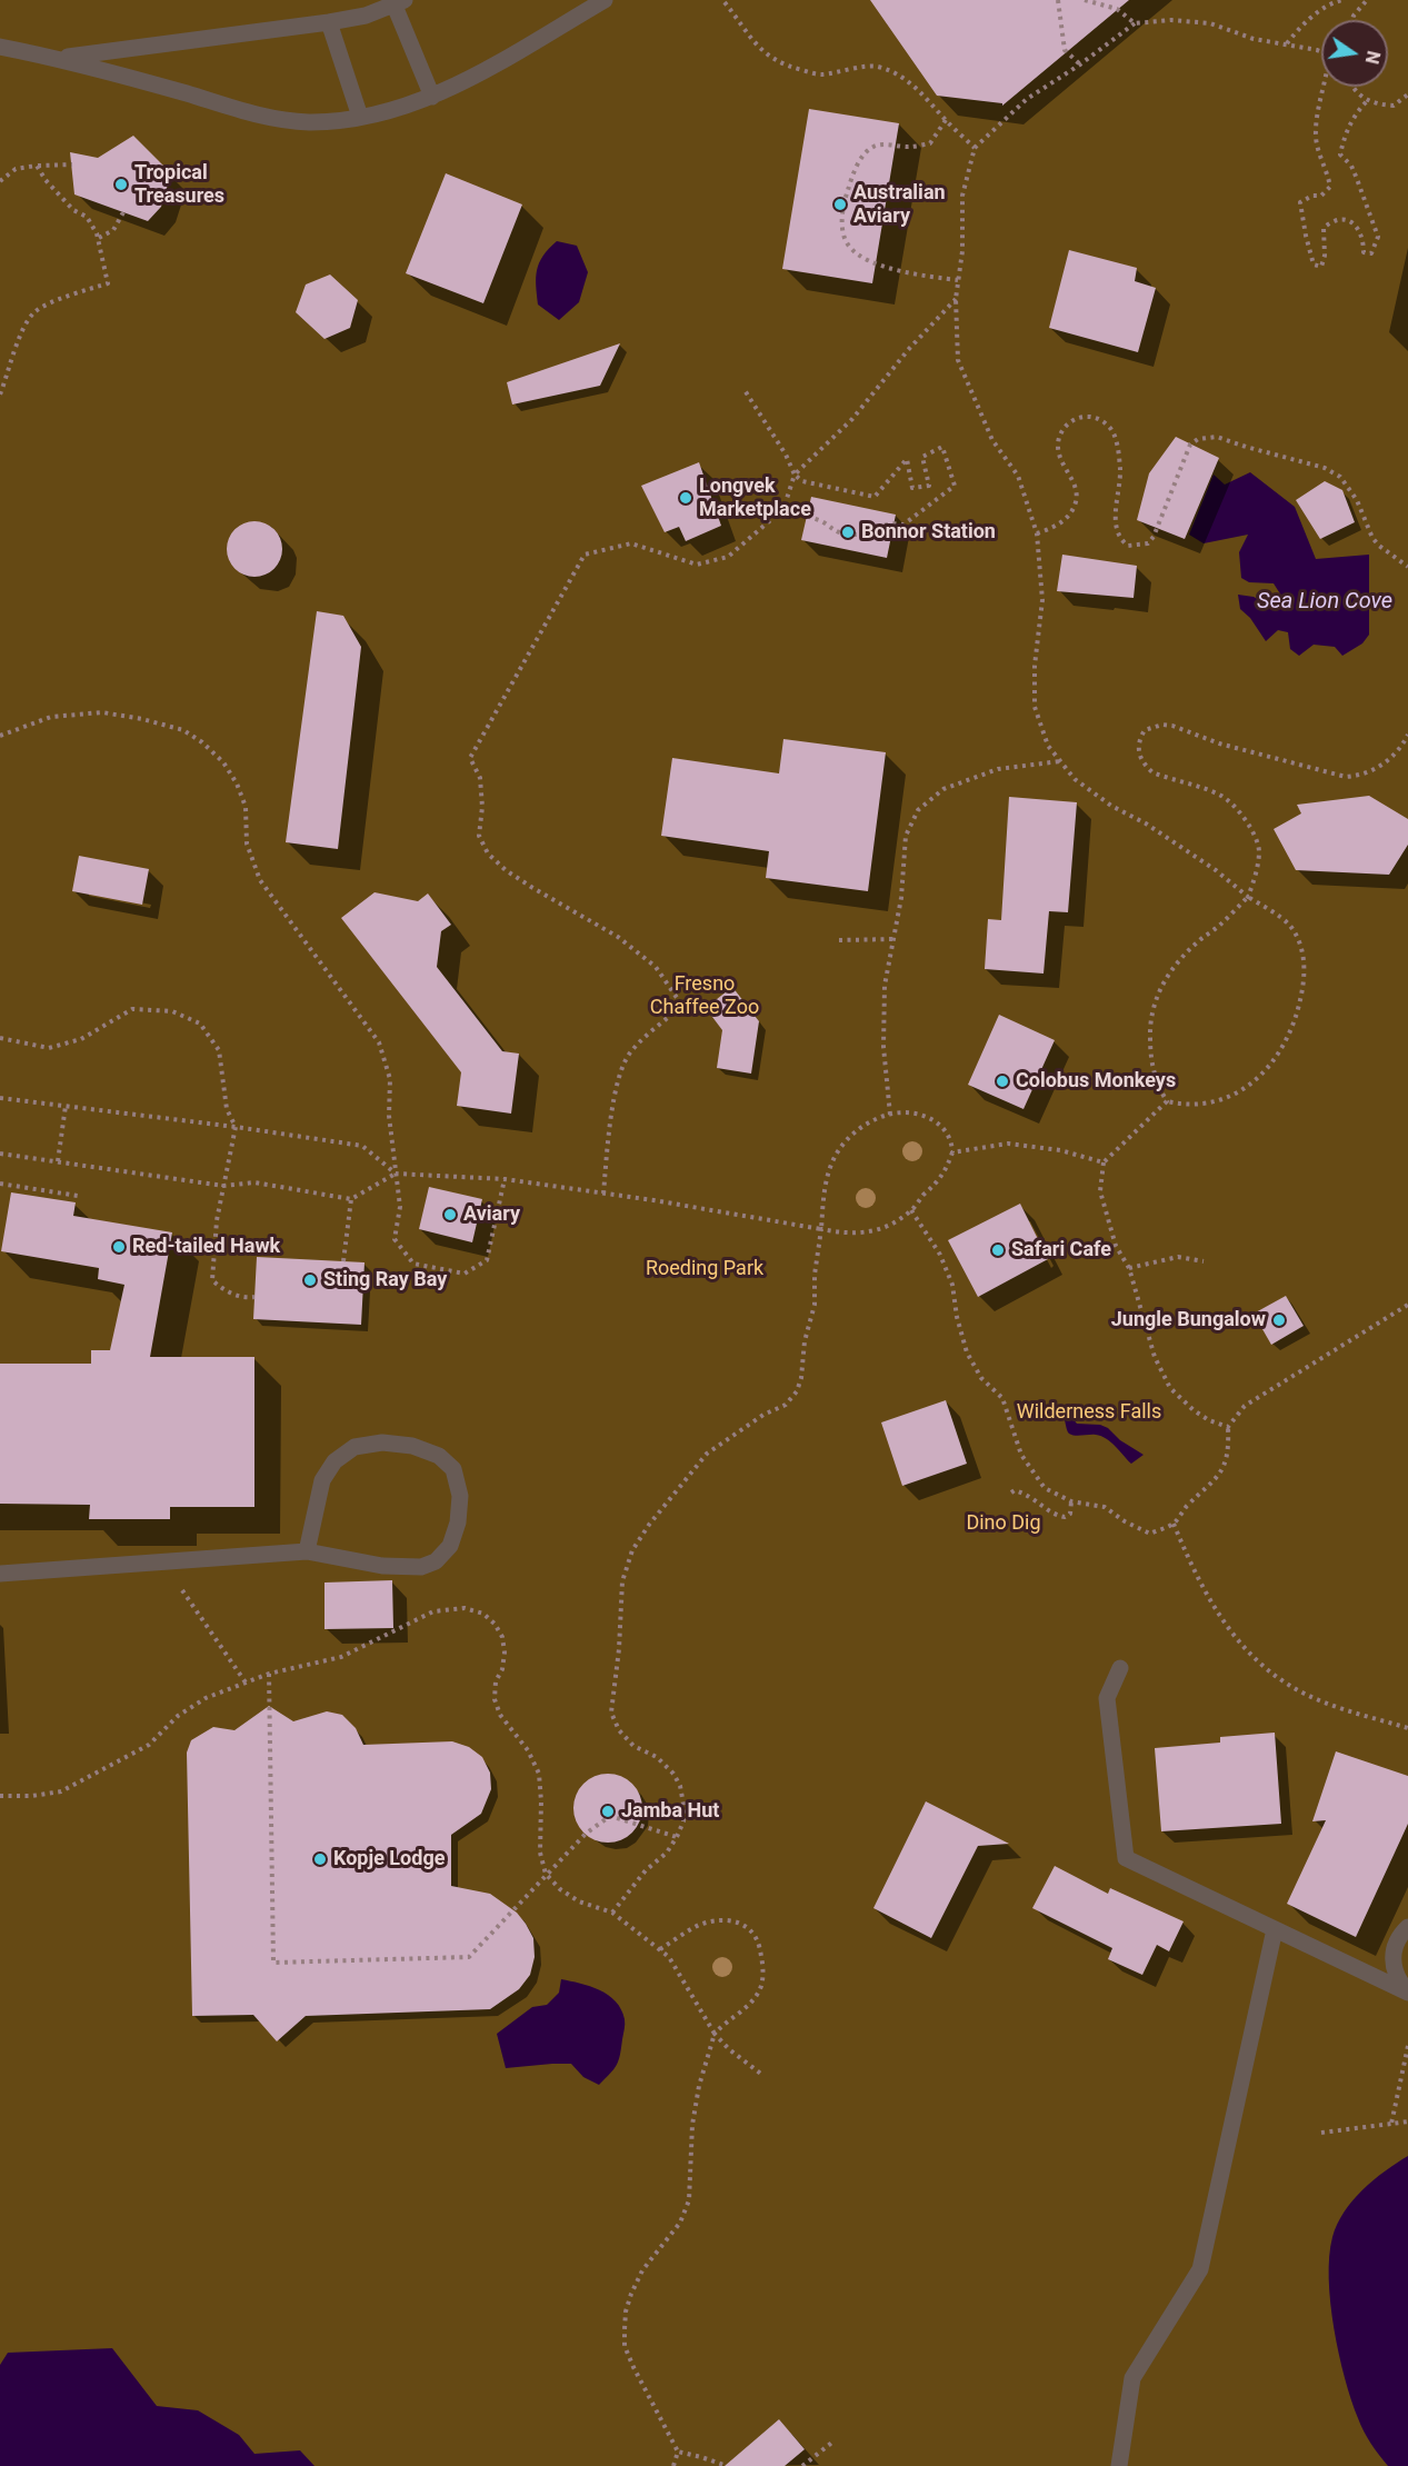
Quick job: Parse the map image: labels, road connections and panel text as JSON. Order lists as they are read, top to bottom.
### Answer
{
  "water": ["Sea Lion Cove"],
  "parks": [
    "Fresno Chaffee Zoo",
    "Roeding Park",
    "Wilderness Falls",
    "Dino Dig"
  ],
  "places": [
    "Tropical Treasures",
    "Australian Aviary",
    "Longvek Marketplace",
    "Bonnor Station",
    "Colobus Monkeys",
    "Aviary",
    "Red-tailed Hawk",
    "Safari Cafe",
    "Sting Ray Bay",
    "Jungle Bungalow",
    "Jamba Hut",
    "Kopje Lodge"
  ],
  "north": "right"
}
